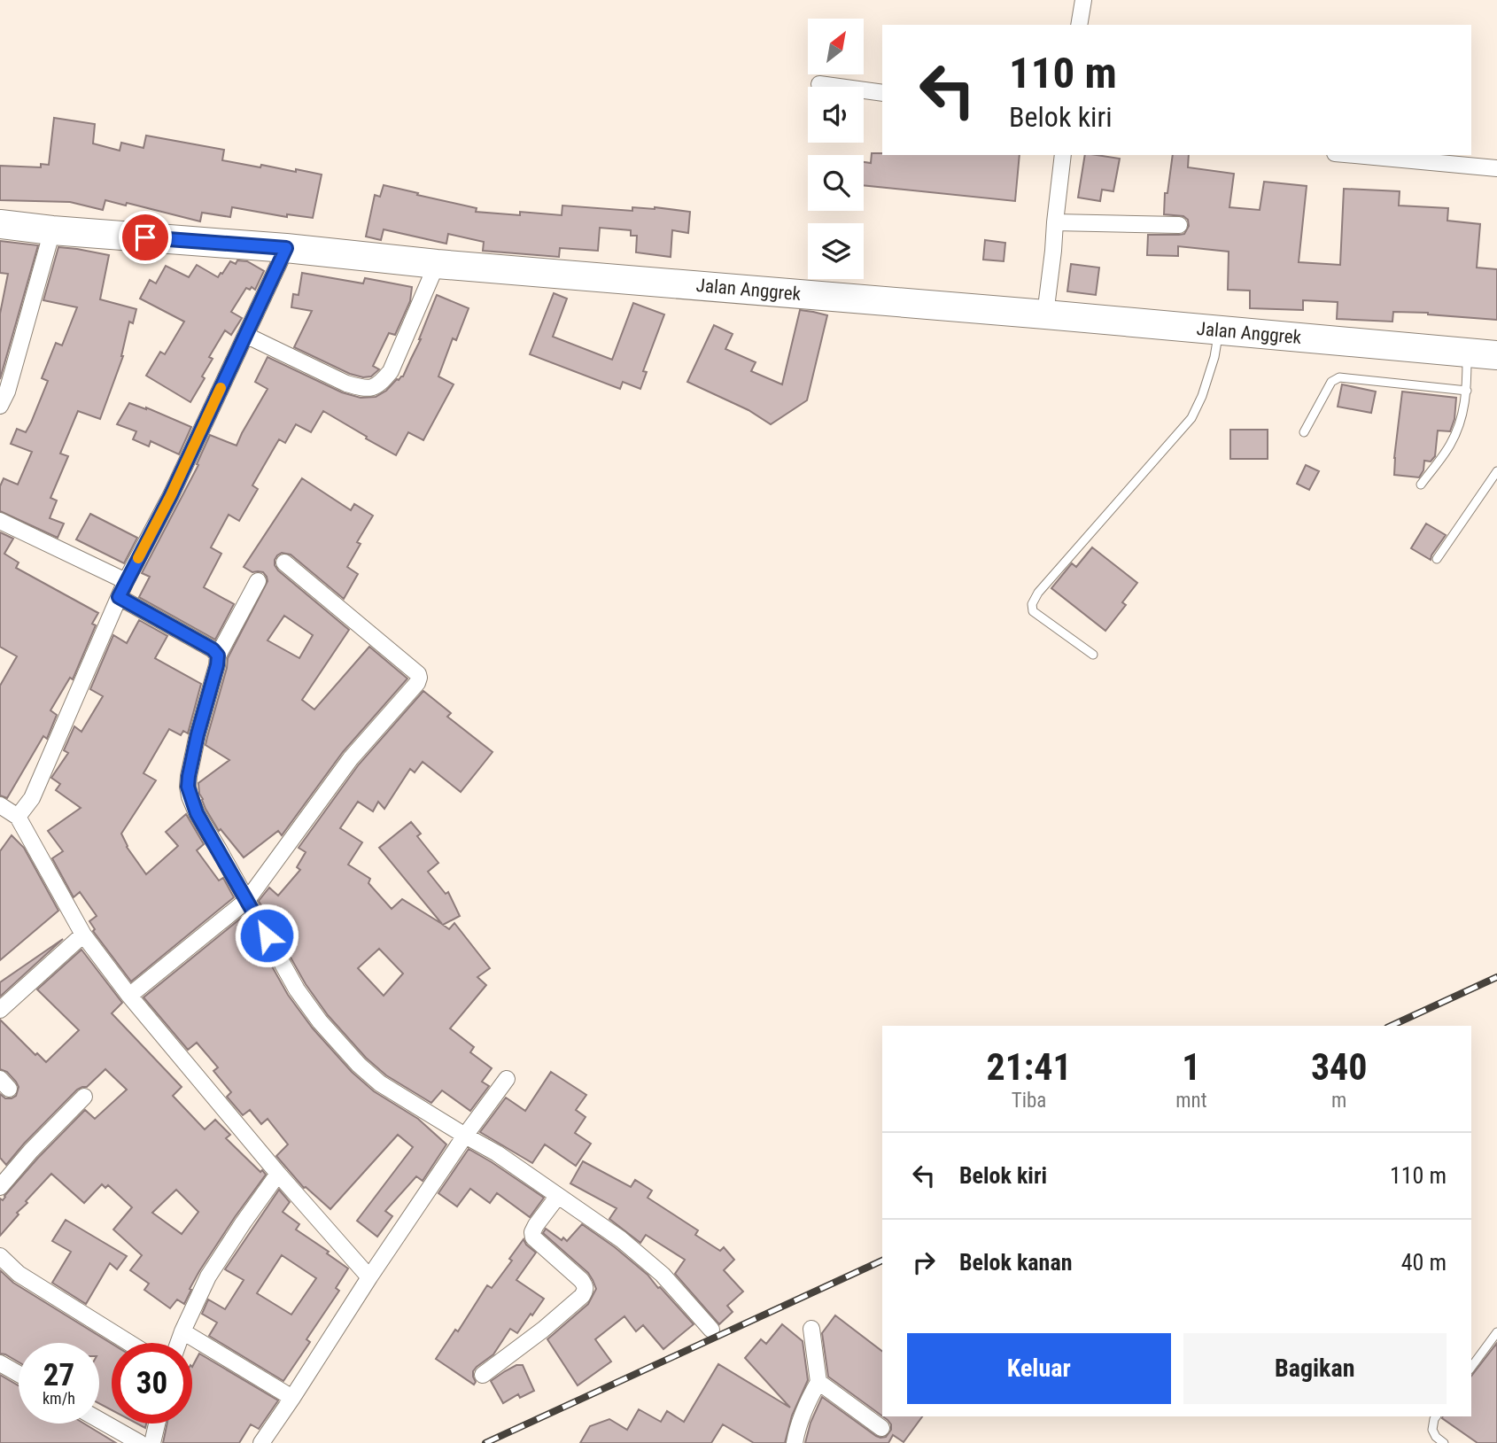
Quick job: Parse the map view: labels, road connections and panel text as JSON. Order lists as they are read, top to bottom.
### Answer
{
  "streets": {
    "highway": ["Jalan Anggrek"]
  },
  "north": "top right",
  "page": {
    "turn": ["110 m", "Belok kiri"],
    "eta": [
      "21:41",
      "Tiba",
      "1",
      "mnt",
      "340",
      "m"
    ],
    "list": [
      {
        "name": "Belok kiri",
        "value": "110 m"
      },
      {
        "name": "Belok kanan",
        "value": "40 m"
      }
    ],
    "buttons": ["Keluar", "Bagikan"],
    "speed": "27 km/h",
    "limit": "30"
  }
}
